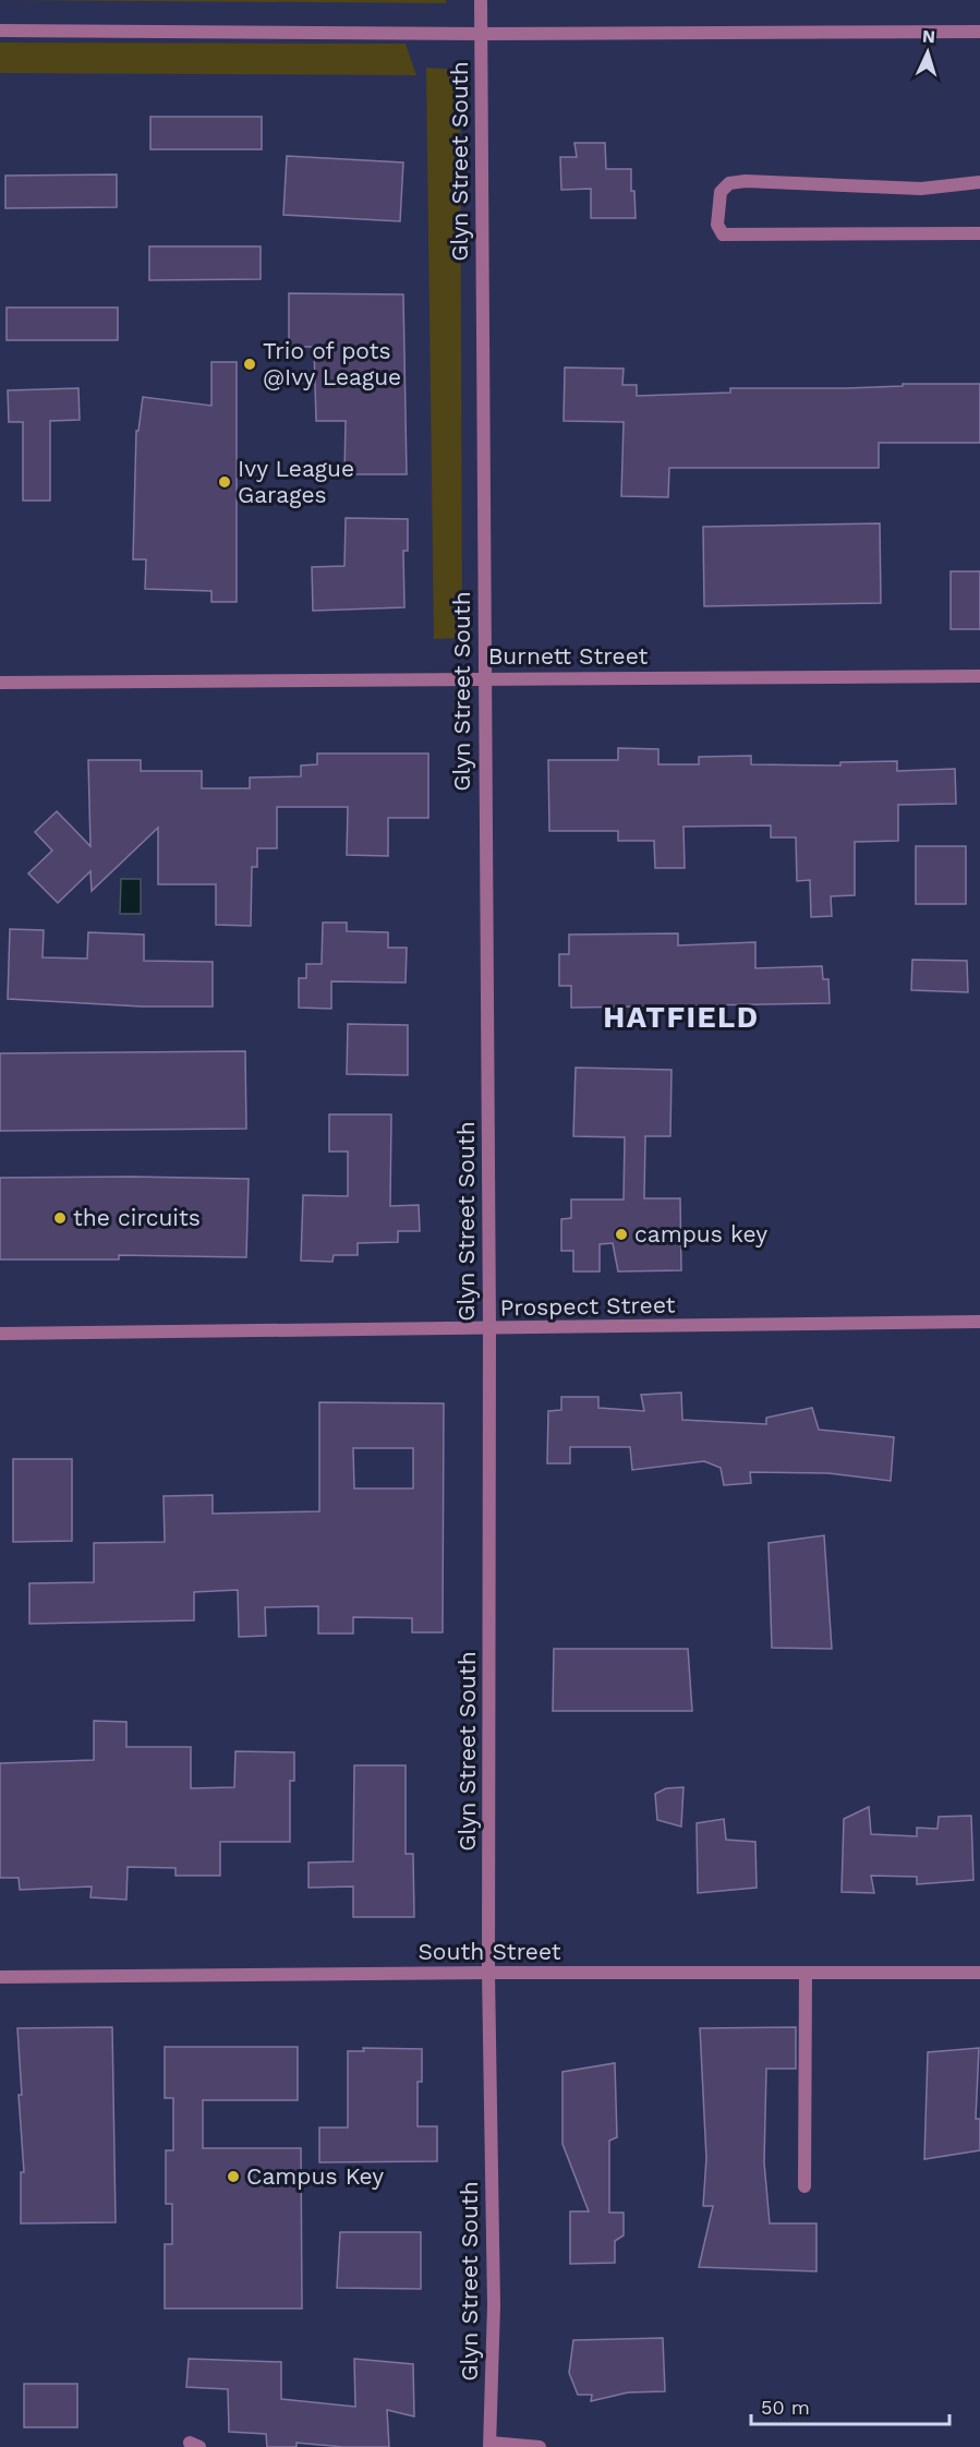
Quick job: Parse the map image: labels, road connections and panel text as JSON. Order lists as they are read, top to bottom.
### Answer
{
  "streets": {
    "street": [
      "Glyn Street South",
      "Burnett Street",
      "Prospect Street",
      "South Street"
    ]
  },
  "crossings": [
    ["Glyn Street South", "Burnett Street"],
    ["Glyn Street South", "Prospect Street"],
    ["Glyn Street South", "South Street"]
  ],
  "districts": ["HATFIELD"],
  "places": [
    "Trio of pots @Ivy League",
    "Ivy League Garages",
    "the circuits",
    "campus key",
    "Campus Key"
  ],
  "scale_bar": "50 m",
  "north": "top"
}
